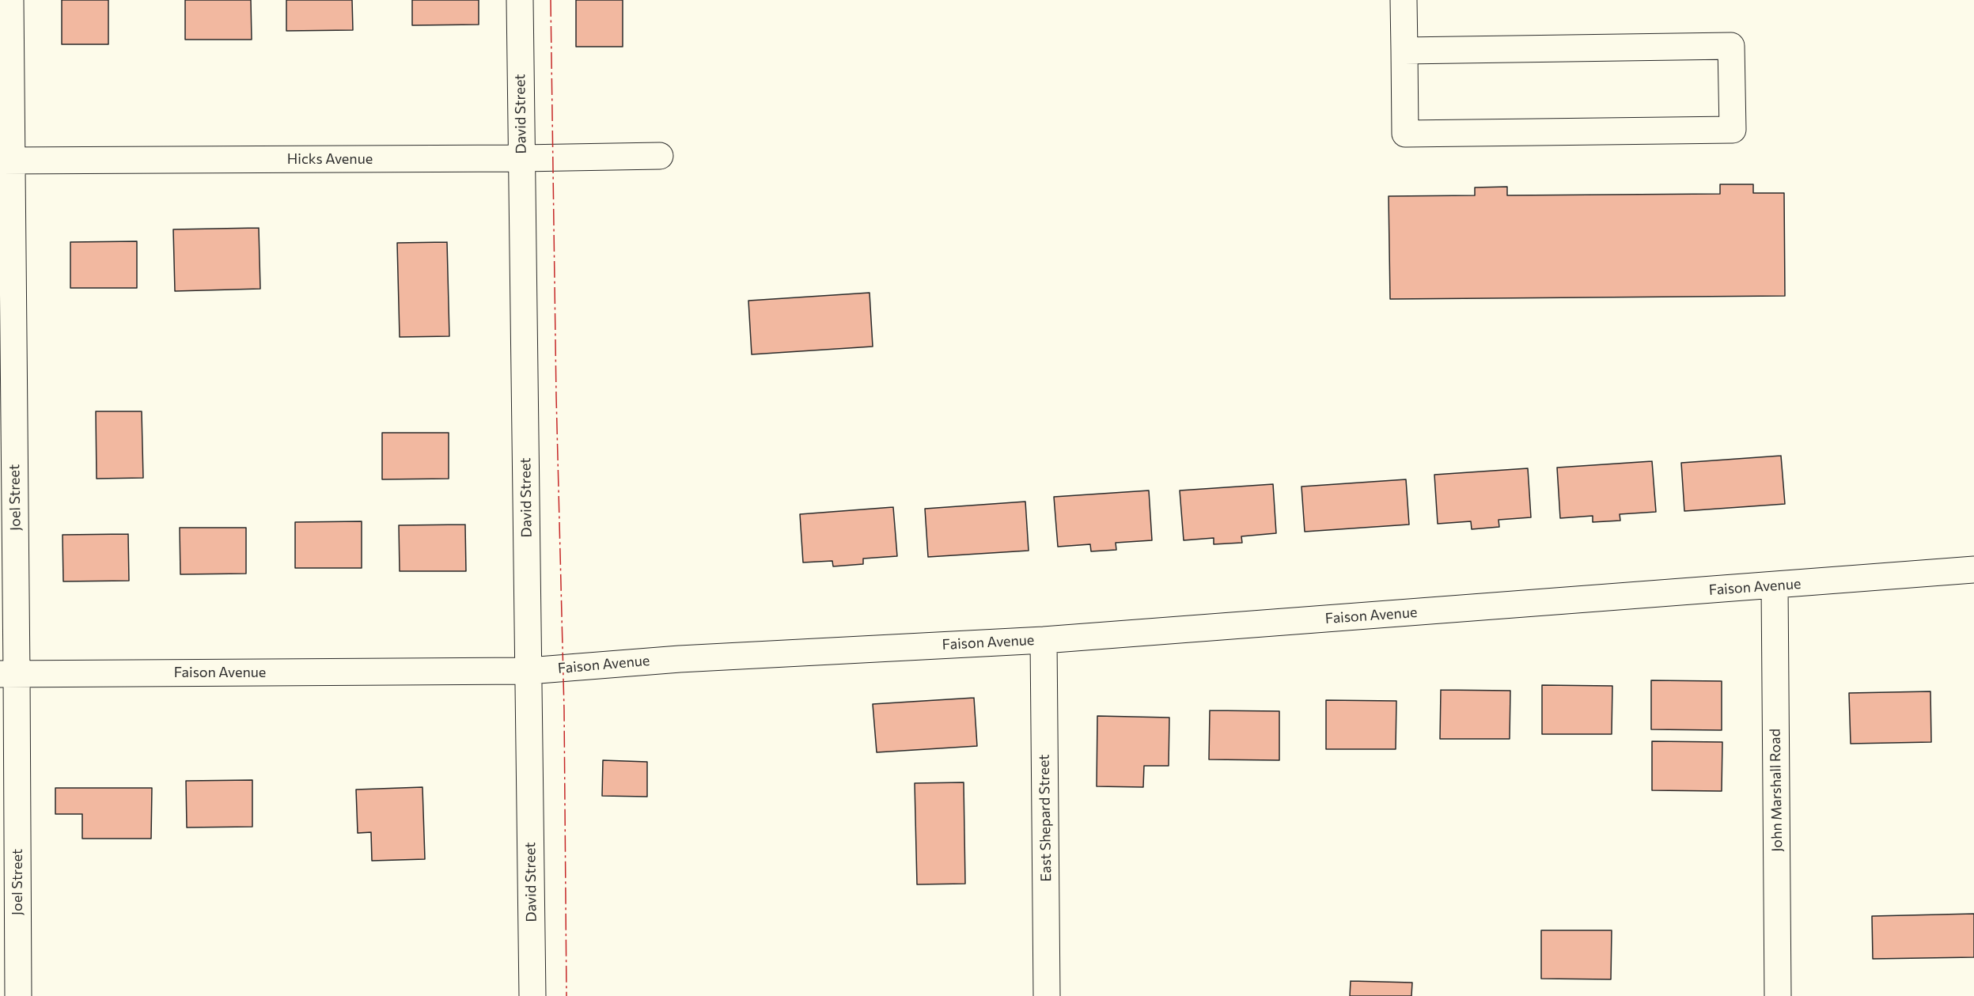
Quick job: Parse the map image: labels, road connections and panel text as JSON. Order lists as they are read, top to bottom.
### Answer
{
  "streets": {
    "street": [
      "David Street",
      "Hicks Avenue",
      "Joel Street",
      "Faison Avenue",
      "John Marshall Road",
      "East Shepard Street"
    ]
  },
  "crossings": [
    ["David Street", "Hicks Avenue"],
    ["David Street", "Faison Avenue"],
    ["Hicks Avenue", "Joel Street"],
    ["Joel Street", "Faison Avenue"],
    ["Faison Avenue", "John Marshall Road"],
    ["Faison Avenue", "East Shepard Street"]
  ]
}
